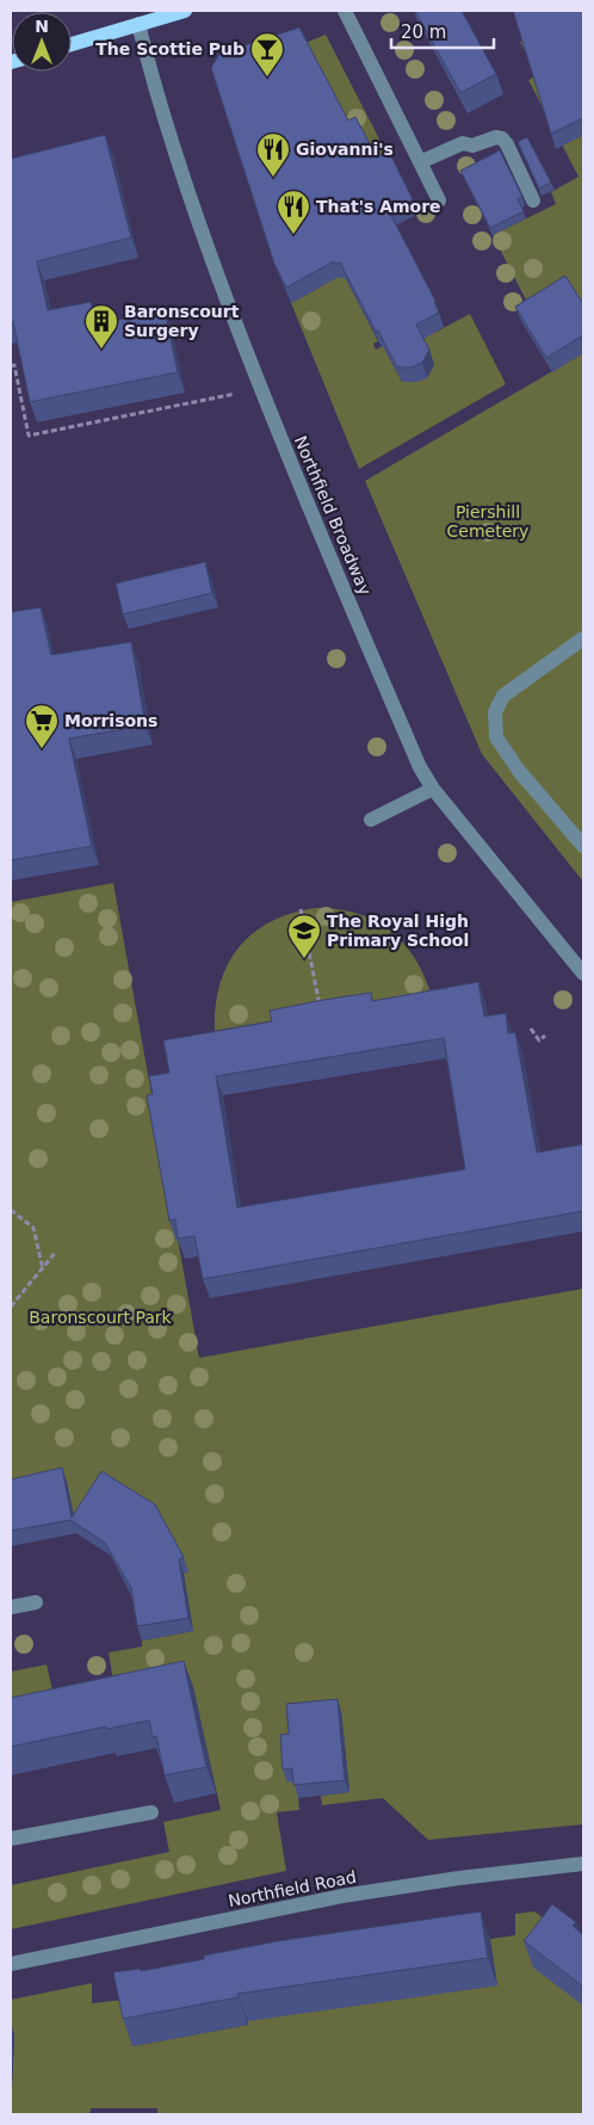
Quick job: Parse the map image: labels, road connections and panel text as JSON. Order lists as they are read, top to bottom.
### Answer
{
  "streets": {
    "street": ["Northfield Broadway", "Northfield Road"]
  },
  "parks": ["Piershill Cemetery", "Baronscourt Park"],
  "places": {
    "bar": ["The Scottie Pub"],
    "restaurant": ["Giovanni's", "That's Amore"],
    "building": ["Baronscourt Surgery"],
    "supermarket": ["Morrisons"],
    "school or university": ["The Royal High Primary School"]
  },
  "scale_bar": "20 m",
  "north": "top"
}
